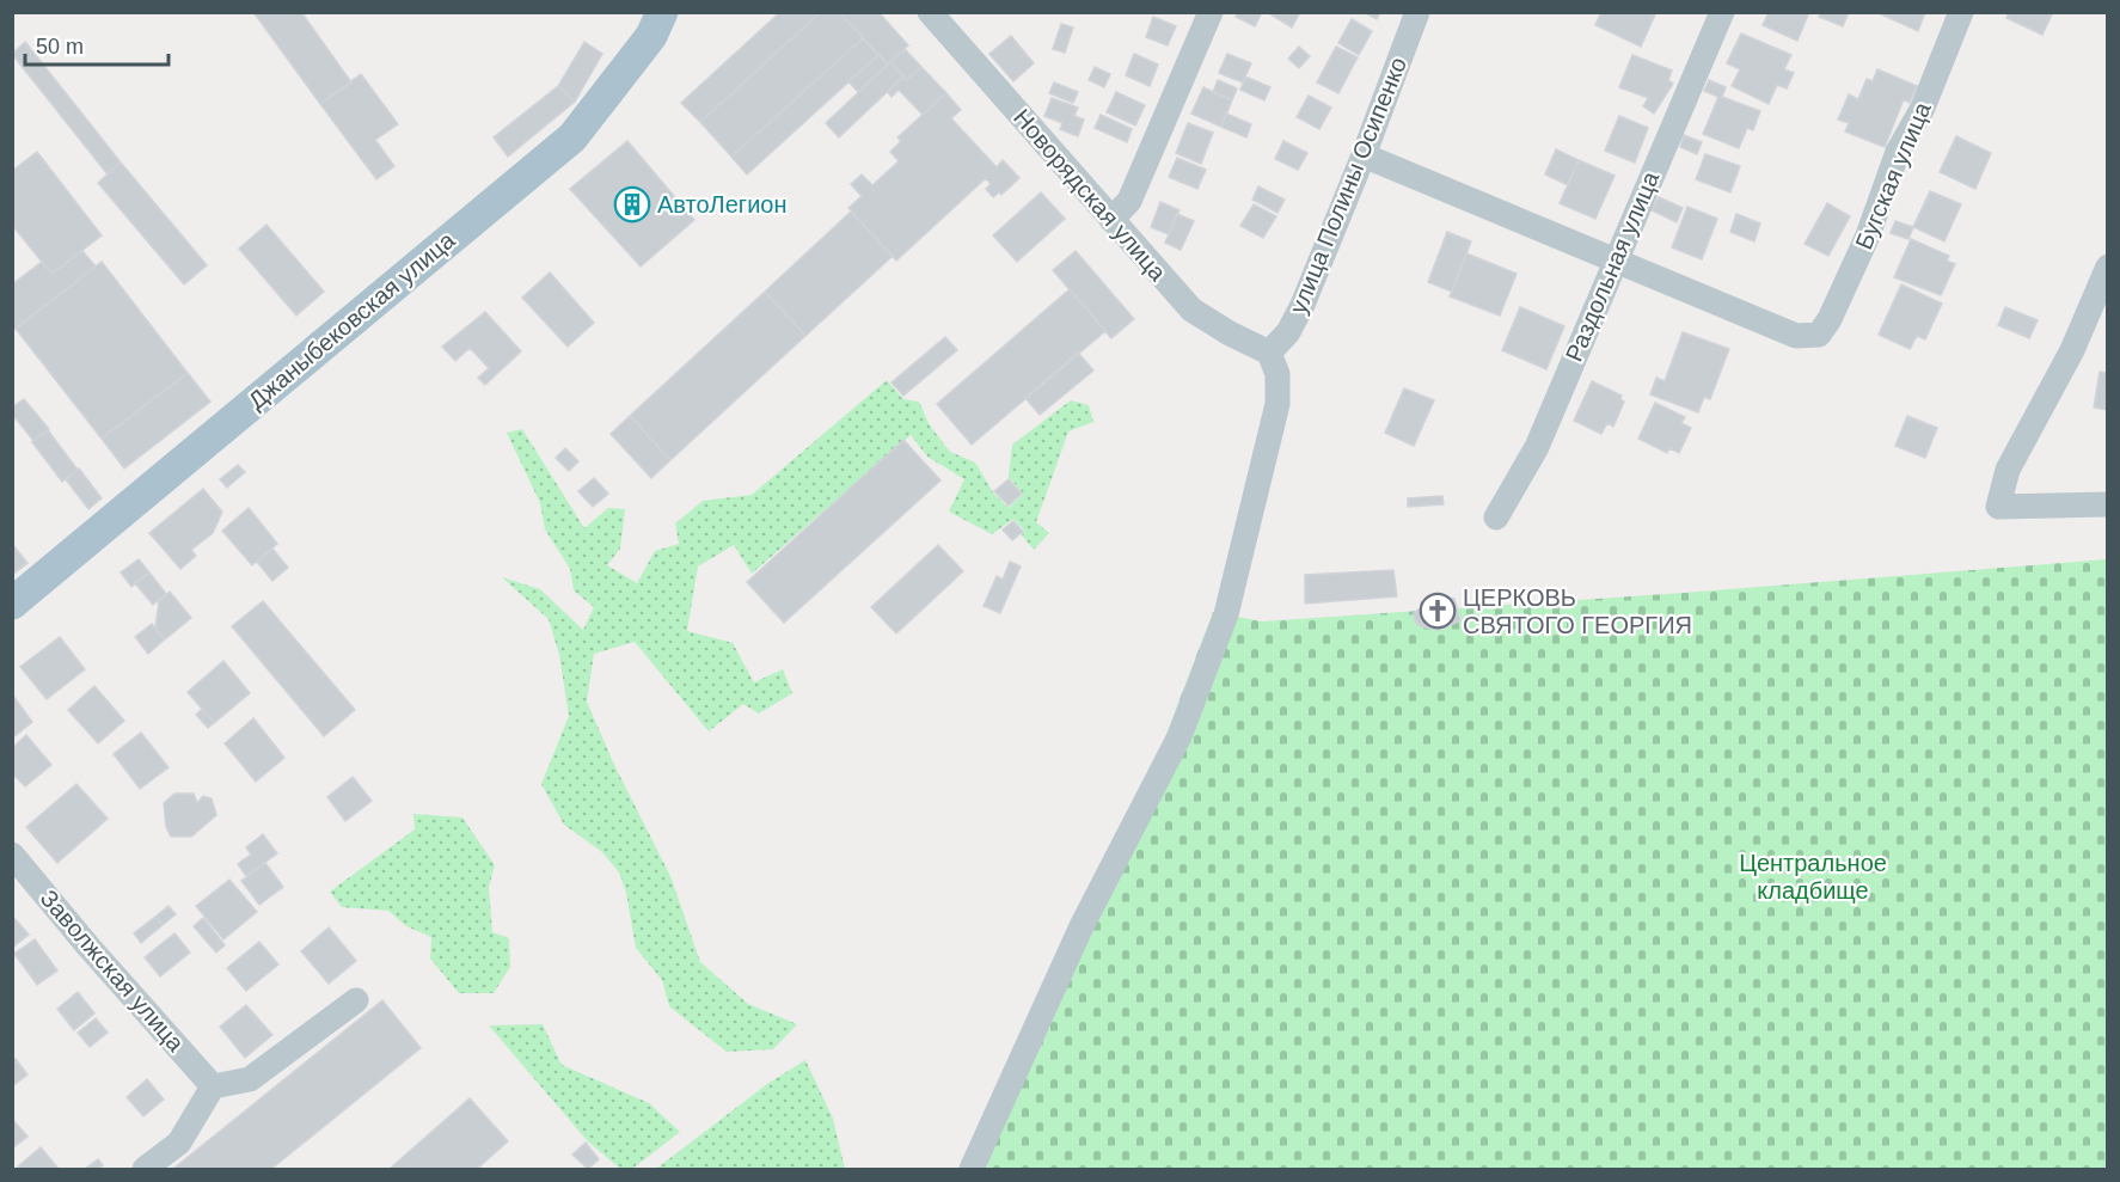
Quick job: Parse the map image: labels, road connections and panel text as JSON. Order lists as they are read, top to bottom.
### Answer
{
  "streets": {
    "main road": ["Джаныбековская улица"],
    "street": [
      "Бугская улица",
      "улица Полины Осипенко",
      "Новорядская улица",
      "Раздольная улица",
      "Заволжская улица"
    ]
  },
  "crossings": [
    ["Бугская улица", "Раздольная улица"],
    ["улица Полины Осипенко", "Новорядская улица"]
  ],
  "parks": ["Центральное кладбище"],
  "places": {
    "building": ["АвтоЛегион"],
    "church": ["ЦЕРКОВЬ СВЯТОГО ГЕОРГИЯ"]
  },
  "scale_bar": "50 m"
}
